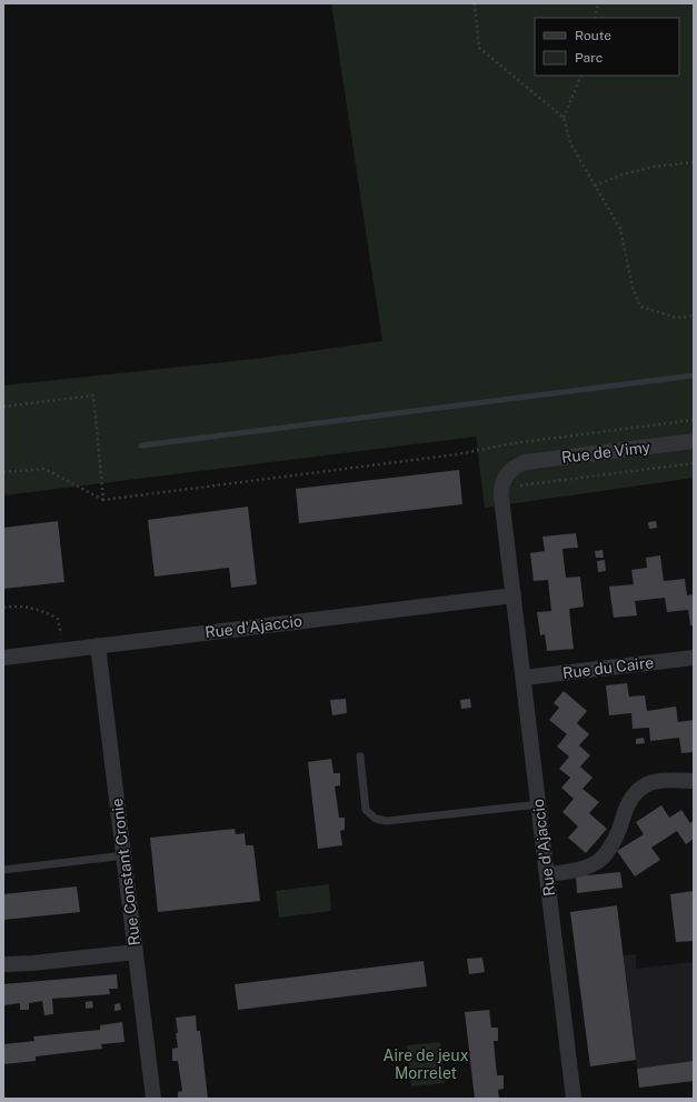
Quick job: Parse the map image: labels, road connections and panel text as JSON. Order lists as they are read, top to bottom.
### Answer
{
  "streets": {
    "street": [
      "Rue de Vimy",
      "Rue d'Ajaccio",
      "Rue du Caire",
      "Rue Constant Cronie"
    ]
  },
  "crossings": [
    ["Rue de Vimy", "Rue d'Ajaccio"],
    ["Rue d'Ajaccio", "Rue du Caire"],
    ["Rue d'Ajaccio", "Rue Constant Cronie"]
  ],
  "parks": ["Aire de jeux Morrelet"],
  "legend": ["Route", "Parc"]
}
